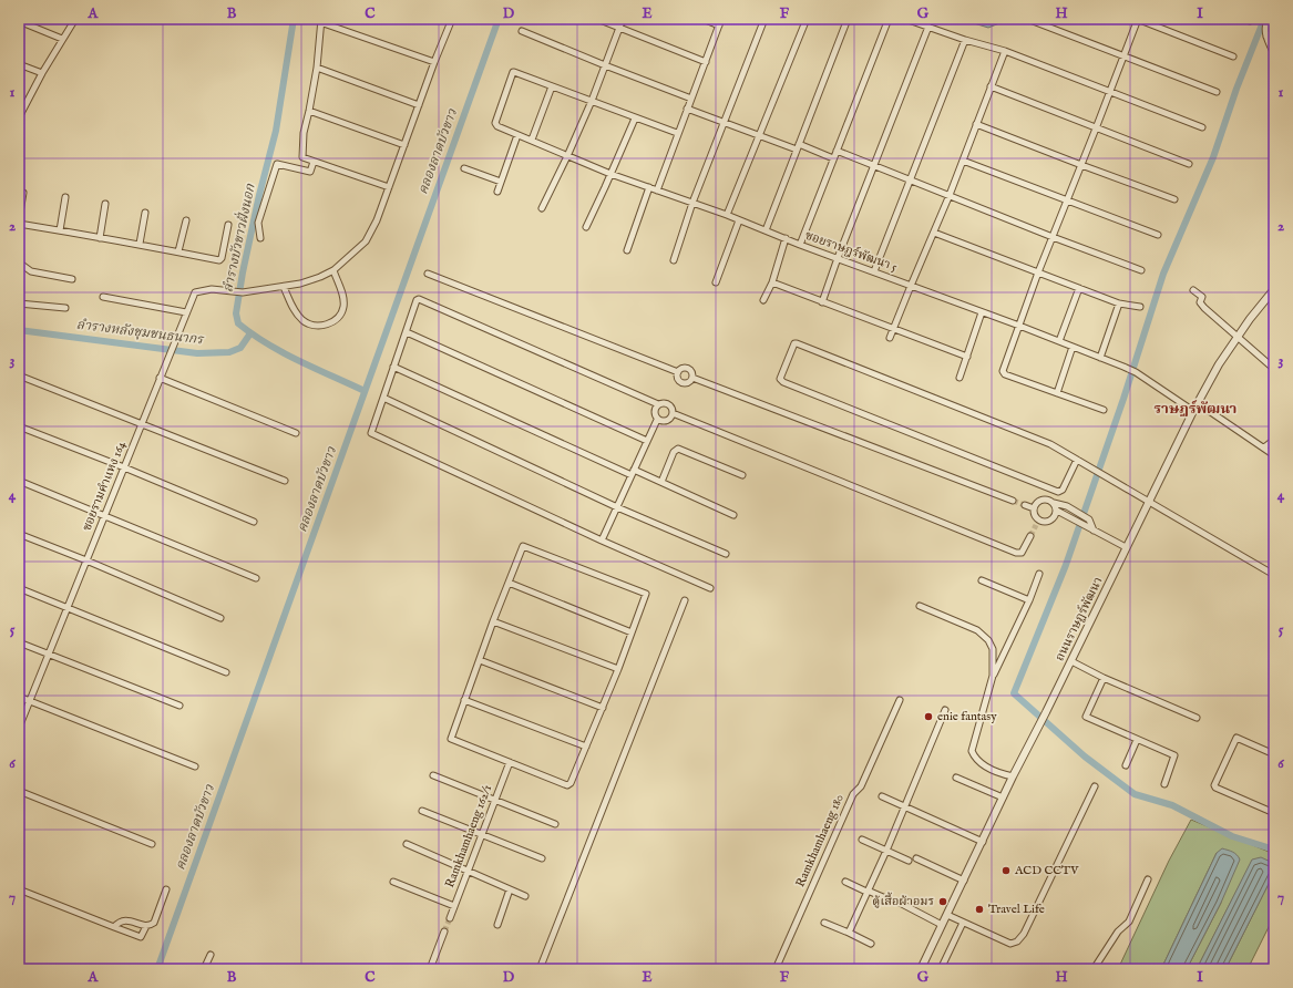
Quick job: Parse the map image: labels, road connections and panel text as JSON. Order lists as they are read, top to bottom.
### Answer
{
  "streets": {
    "street": [
      "ซอยราษฎร์พัฒนา 5",
      "ซอยรามคำแหง 164",
      "ถนนราษฏร์พัฒนา",
      "Ramkhamhaeng 162/1",
      "Ramkhamhaeng 180"
    ]
  },
  "crossings": [
    ["ซอยราษฎร์พัฒนา 5", "ถนนราษฏร์พัฒนา"]
  ],
  "districts": ["ราษฎร์พัฒนา"],
  "water": ["คลองลาดบัวขาว", "ลำรางบัวขาวฝั่งนอก", "ลำรางหลังชุมชนธนากร"],
  "places": [
    "enie fantasy",
    "ACD CCTV",
    "ตู้เสื้อผ้าอมร",
    "Travel Life"
  ],
  "grid": {
    "columns": [
      "A",
      "B",
      "C",
      "D",
      "E",
      "F",
      "G",
      "H",
      "I"
    ],
    "rows": [
      "1",
      "2",
      "3",
      "4",
      "5",
      "6",
      "7"
    ]
  }
}
